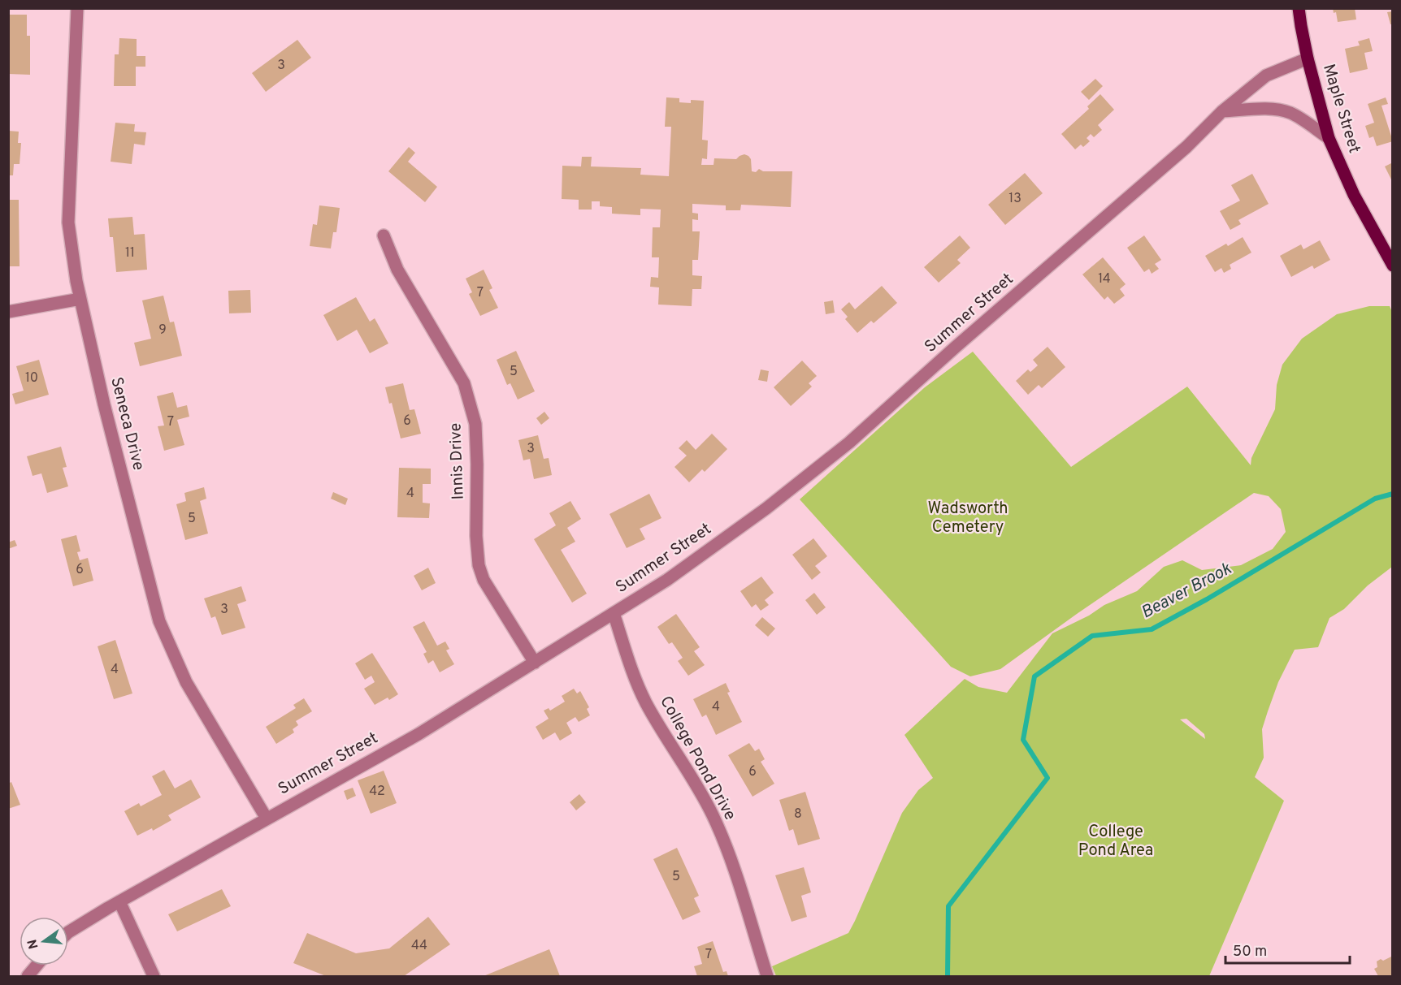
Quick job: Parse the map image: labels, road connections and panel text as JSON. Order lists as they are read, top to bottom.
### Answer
{
  "streets": {
    "main road": ["Maple Street"],
    "street": [
      "Summer Street",
      "Seneca Drive",
      "Innis Drive",
      "College Pond Drive"
    ]
  },
  "crossings": [
    ["Maple Street", "Summer Street"],
    ["Summer Street", "Seneca Drive"],
    ["Summer Street", "Innis Drive"],
    ["Summer Street", "College Pond Drive"]
  ],
  "water": ["Beaver Brook"],
  "parks": ["Wadsworth Cemetery", "College Pond Area"],
  "house_numbers": [
    "3",
    "13",
    "11",
    "14",
    "7",
    "9",
    "5",
    "10",
    "6",
    "7",
    "3",
    "4",
    "5",
    "6",
    "3",
    "4",
    "4",
    "6",
    "42",
    "8",
    "5",
    "44",
    "7"
  ],
  "scale_bar": "50 m",
  "north": "left"
}
